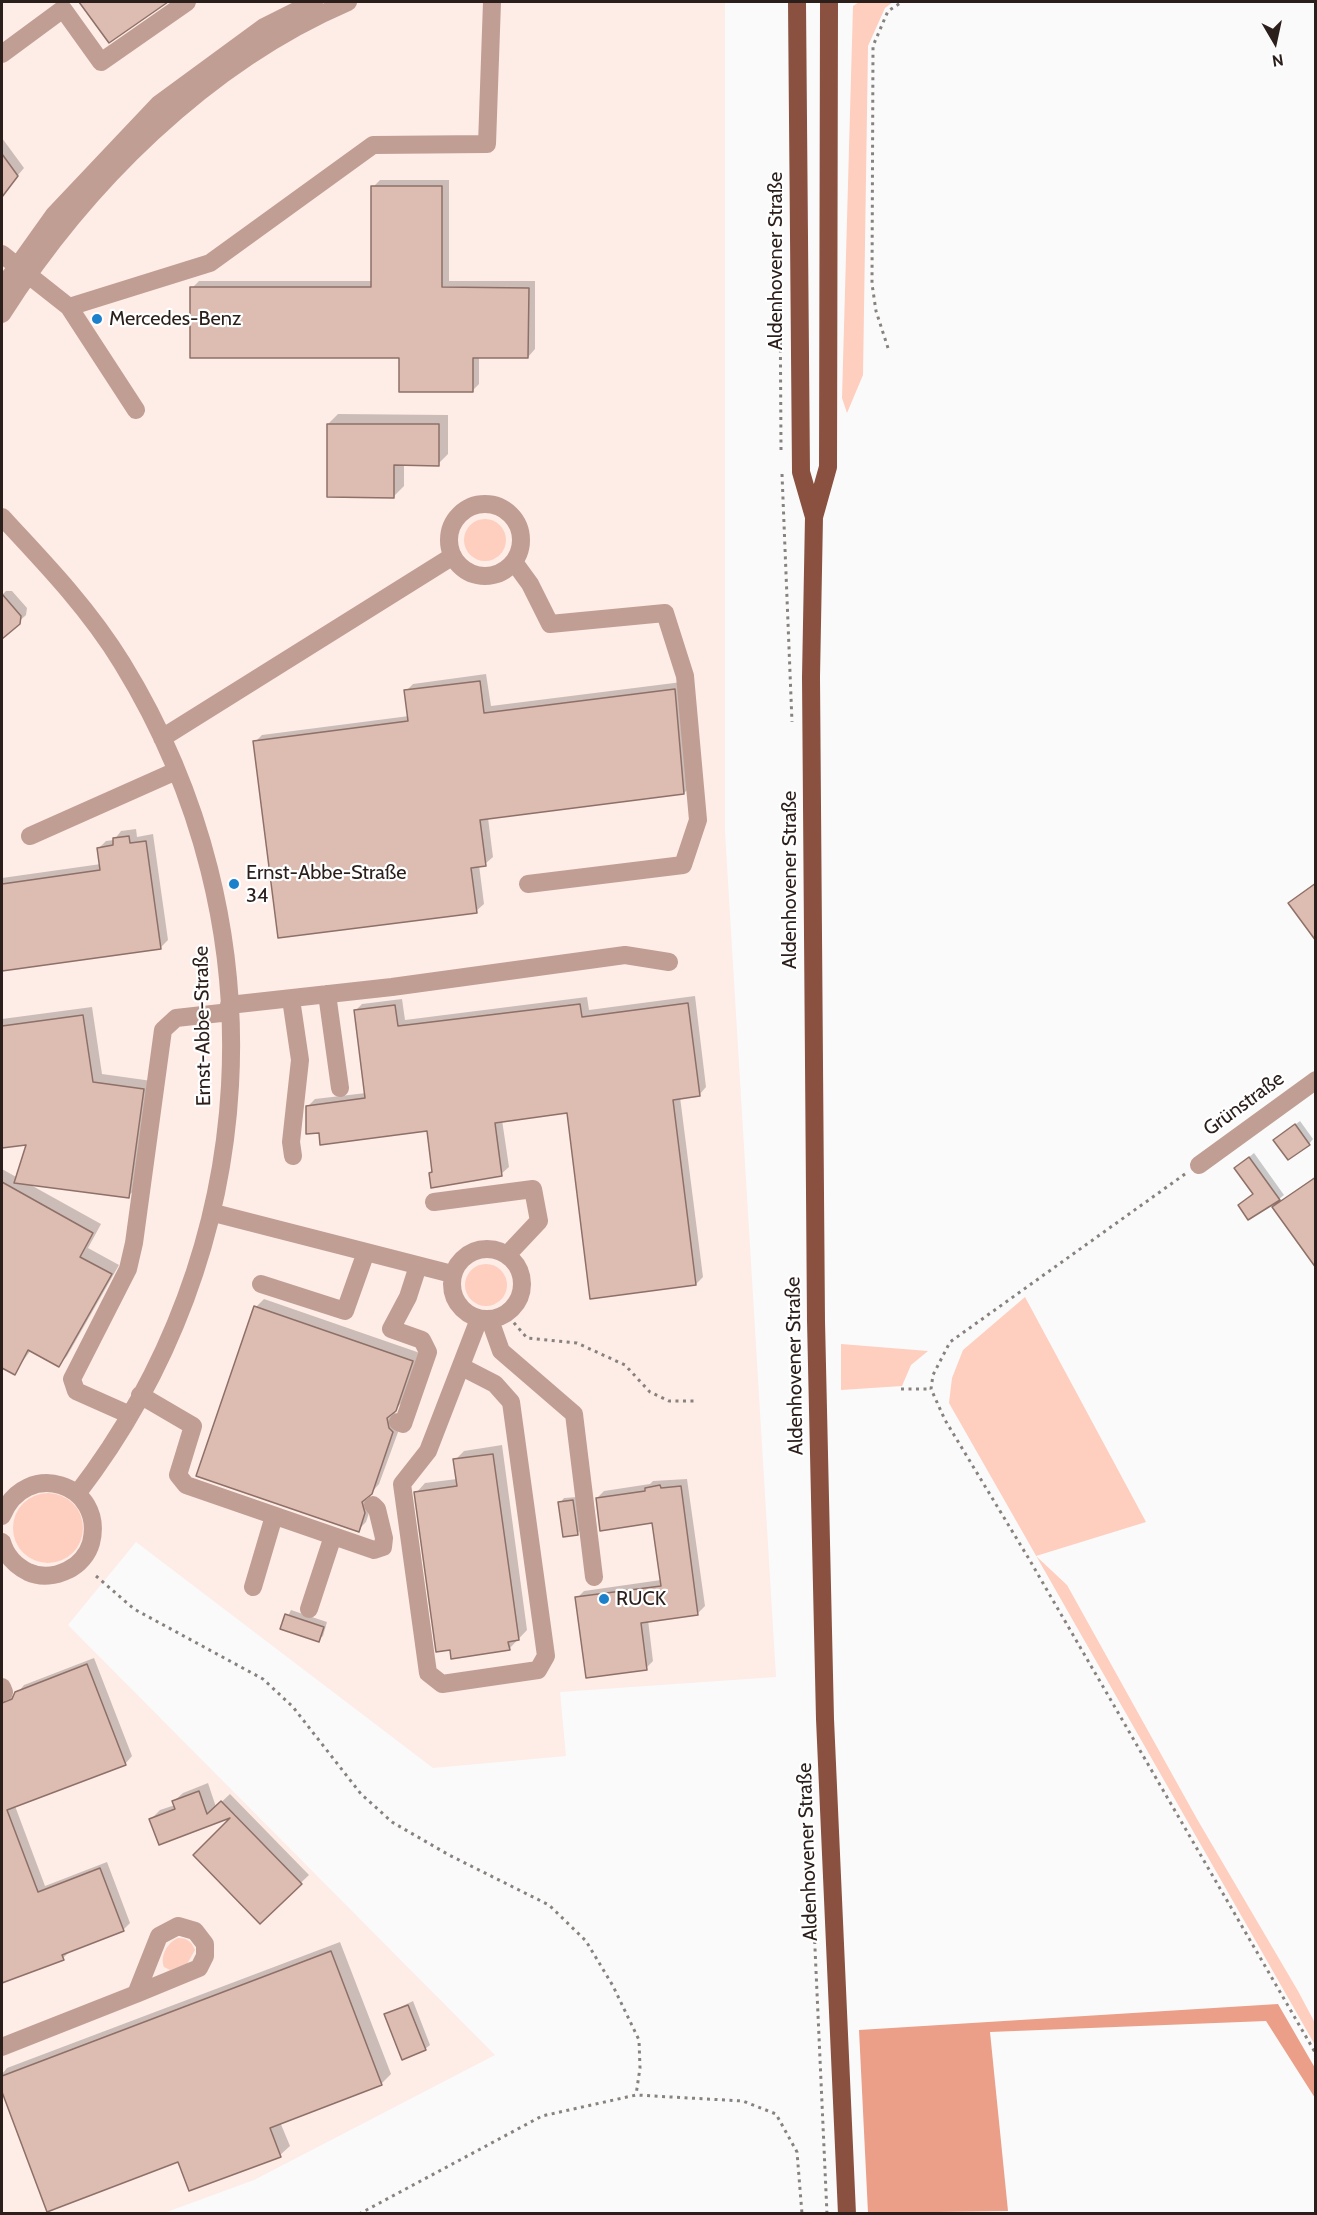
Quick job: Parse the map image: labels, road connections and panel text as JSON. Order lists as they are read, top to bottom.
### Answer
{
  "streets": {
    "main road": ["Aldenhovener Straße"],
    "street": ["Ernst-Abbe-Straße", "Grünstraße"]
  },
  "places": ["Mercedes-Benz", "Ernst-Abbe-Straße 34", "RUCK"],
  "north": "bottom"
}
